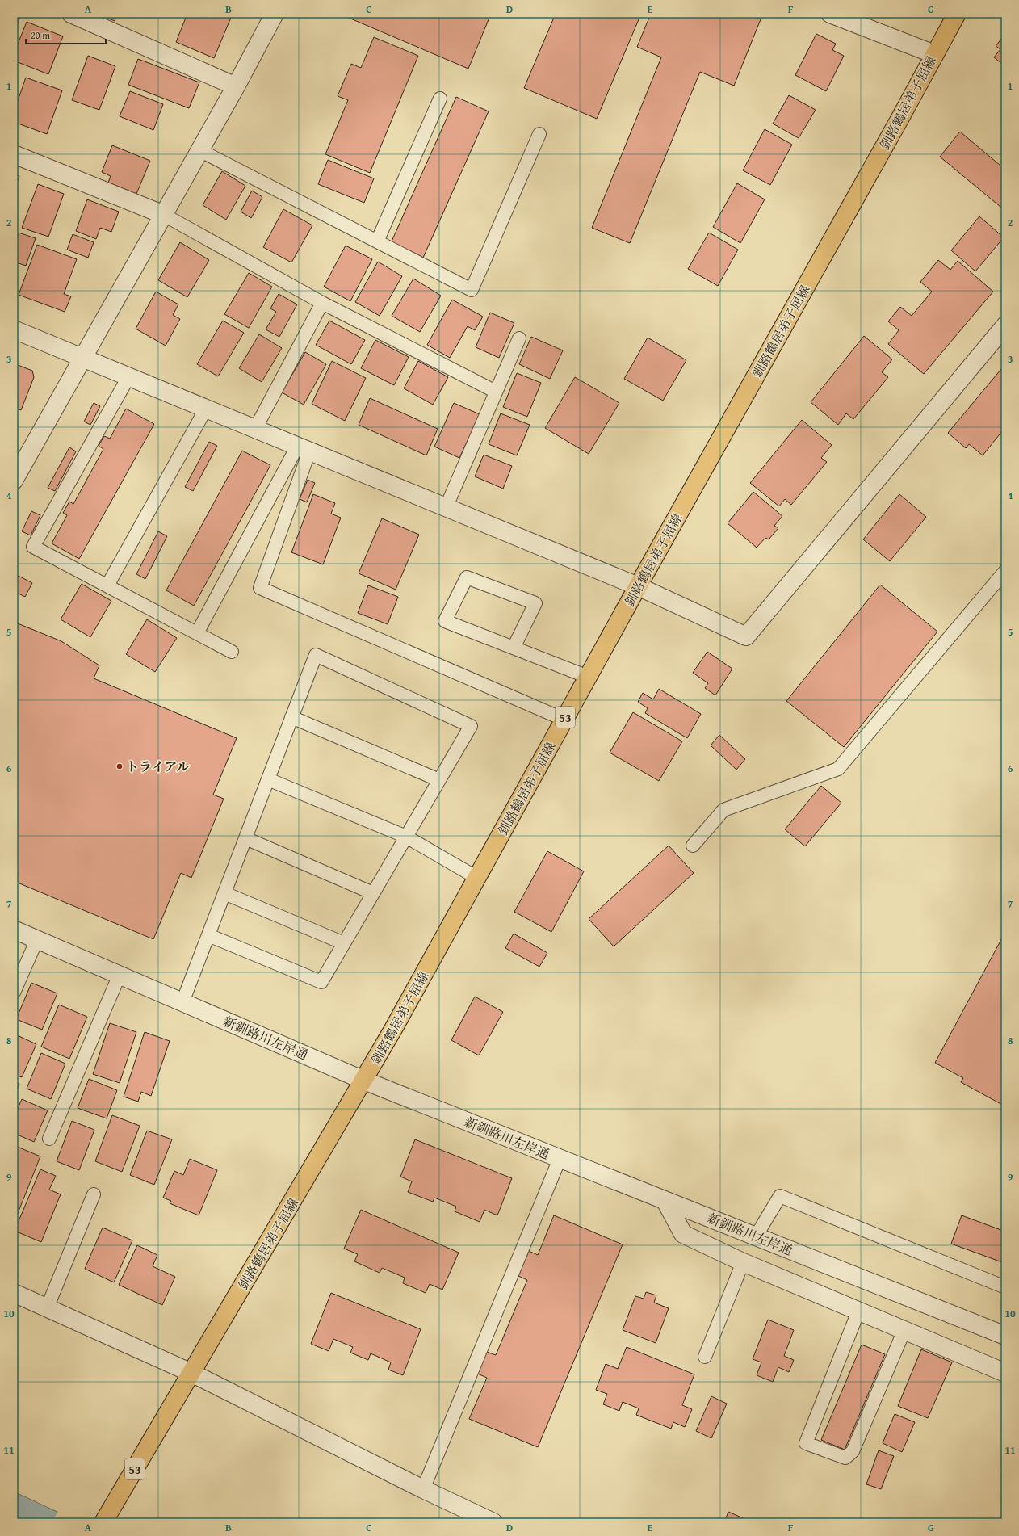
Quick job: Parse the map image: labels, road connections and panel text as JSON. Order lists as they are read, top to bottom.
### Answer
{
  "streets": {
    "main road": ["釧路鶴居弟子屈線", "53"],
    "street": ["新釧路川左岸通"]
  },
  "crossings": [
    ["釧路鶴居弟子屈線", "新釧路川左岸通"]
  ],
  "places": ["トライアル"],
  "scale_bar": "20 m",
  "grid": {
    "columns": [
      "A",
      "B",
      "C",
      "D",
      "E",
      "F",
      "G"
    ],
    "rows": [
      "1",
      "2",
      "3",
      "4",
      "5",
      "6",
      "7",
      "8",
      "9",
      "10",
      "11"
    ]
  }
}
